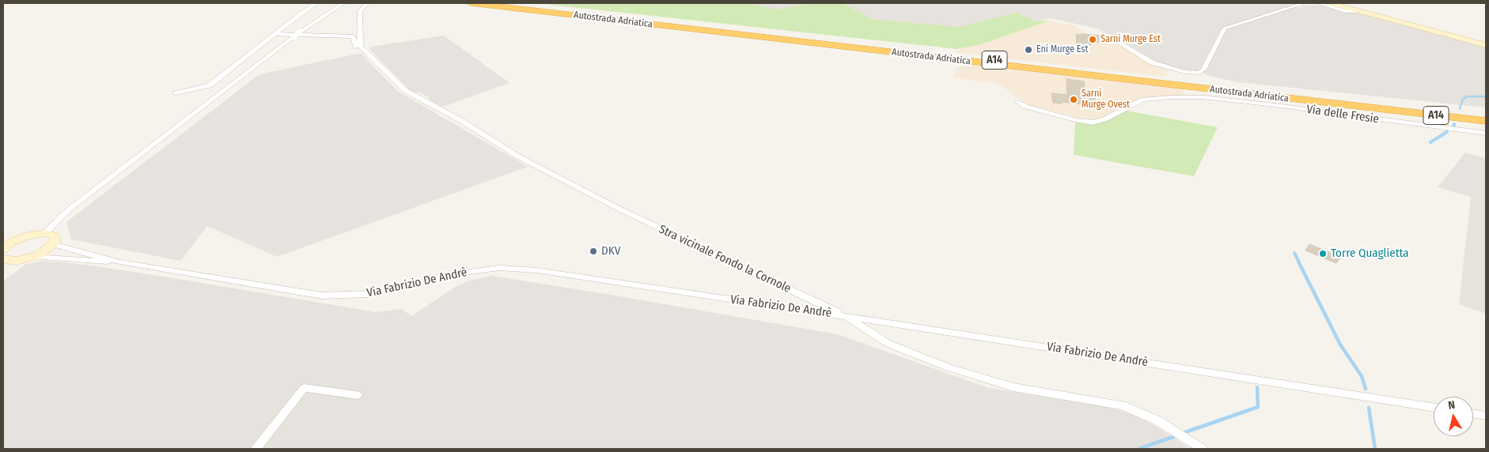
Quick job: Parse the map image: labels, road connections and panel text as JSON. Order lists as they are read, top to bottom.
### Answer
{
  "streets": {
    "highway": ["Autostrada Adriatica", "A14"],
    "street": ["Via delle Fresie", "Stra vicinale Fondo la Cornole", "Via Fabrizio De Andrè"]
  },
  "crossings": [
    ["Stra vicinale Fondo la Cornole", "Via Fabrizio De Andrè"]
  ],
  "places": [
    "Sarni Murge Est",
    "Eni Murge Est",
    "Sarni Murge Ovest",
    "DKV",
    "Torre Quaglietta"
  ],
  "north": "top"
}
